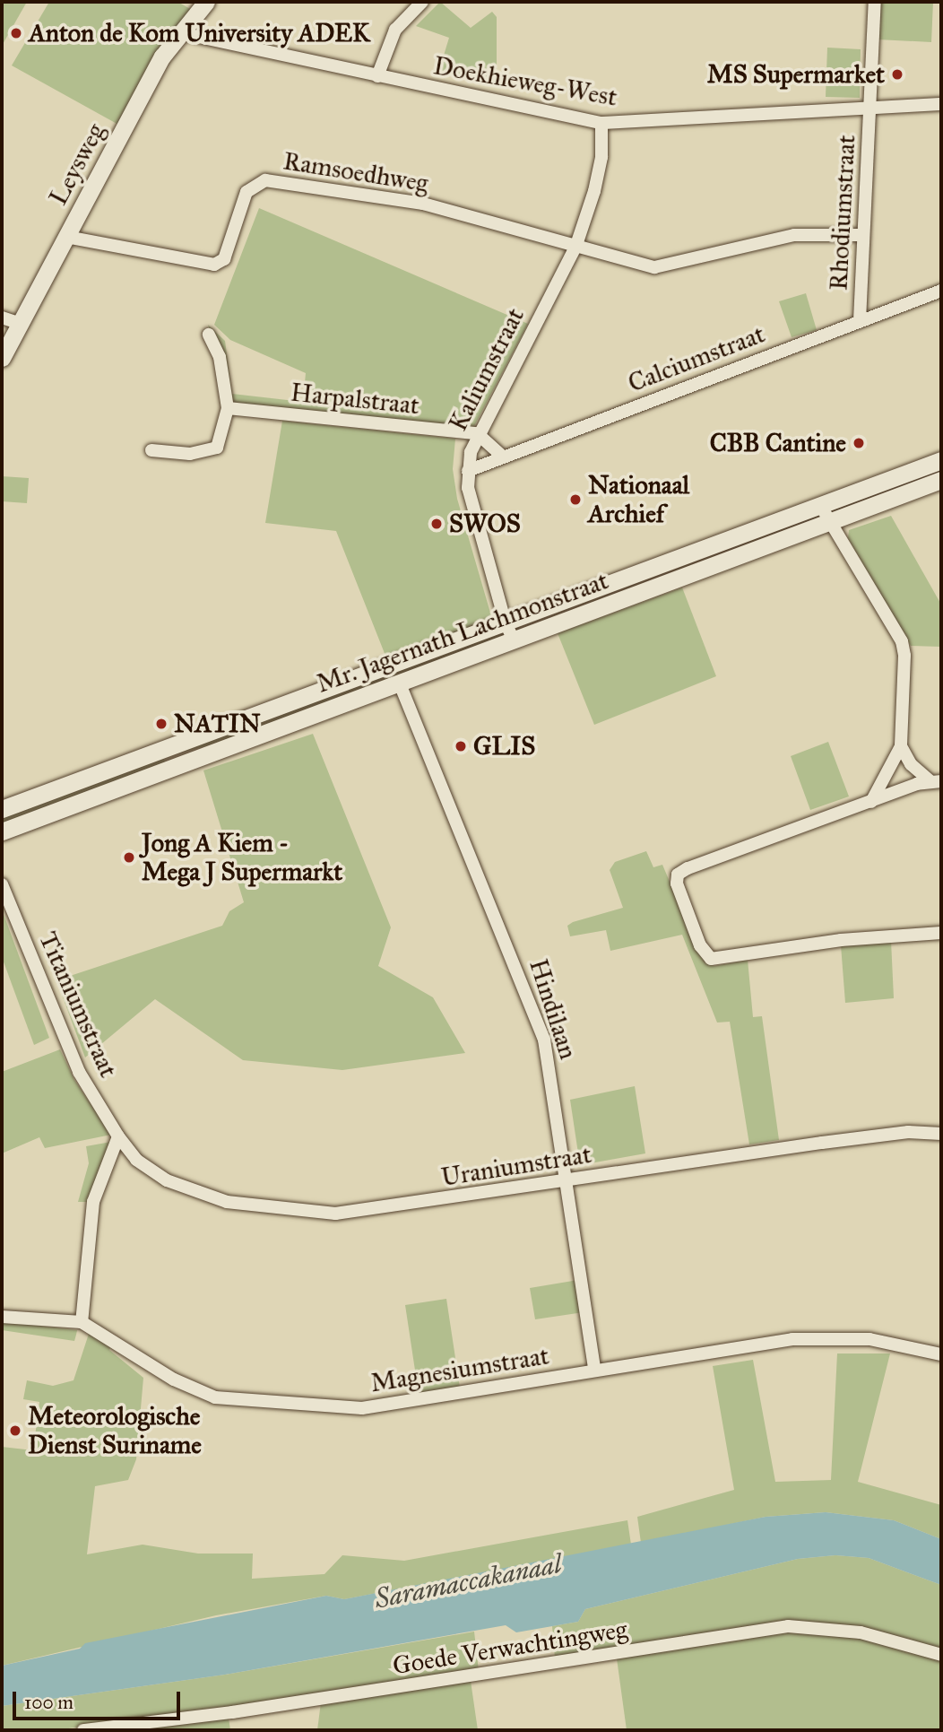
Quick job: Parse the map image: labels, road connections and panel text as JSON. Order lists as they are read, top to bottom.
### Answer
{
  "streets": {
    "main road": ["Leysweg", "Mr. Jagernath Lachmonstraat"],
    "street": [
      "Doekhieweg-West",
      "Ramsoedhweg",
      "Rhodiumstraat",
      "Calciumstraat",
      "Kaliumstraat",
      "Harpalstraat",
      "Titaniumstraat",
      "Hindilaan",
      "Uraniumstraat",
      "Magnesiumstraat",
      "Goede Verwachtingweg"
    ]
  },
  "crossings": [
    ["Doekhieweg-West", "Leysweg"],
    ["Doekhieweg-West", "Rhodiumstraat"],
    ["Doekhieweg-West", "Kaliumstraat"],
    ["Leysweg", "Ramsoedhweg"],
    ["Ramsoedhweg", "Rhodiumstraat"],
    ["Ramsoedhweg", "Kaliumstraat"],
    ["Rhodiumstraat", "Calciumstraat"],
    ["Calciumstraat", "Kaliumstraat"],
    ["Kaliumstraat", "Harpalstraat"],
    ["Kaliumstraat", "Mr. Jagernath Lachmonstraat"],
    ["Mr. Jagernath Lachmonstraat", "Hindilaan"],
    ["Titaniumstraat", "Uraniumstraat"],
    ["Hindilaan", "Uraniumstraat"],
    ["Hindilaan", "Magnesiumstraat"]
  ],
  "water": ["Saramaccakanaal"],
  "places": [
    "Anton de Kom University ADEK",
    "MS Supermarket",
    "CBB Cantine",
    "Nationaal Archief",
    "SWOS",
    "NATIN",
    "GLIS",
    "Jong A Kiem - Mega J Supermarkt",
    "Meteorologische Dienst Suriname"
  ],
  "scale_bar": "100 m"
}
